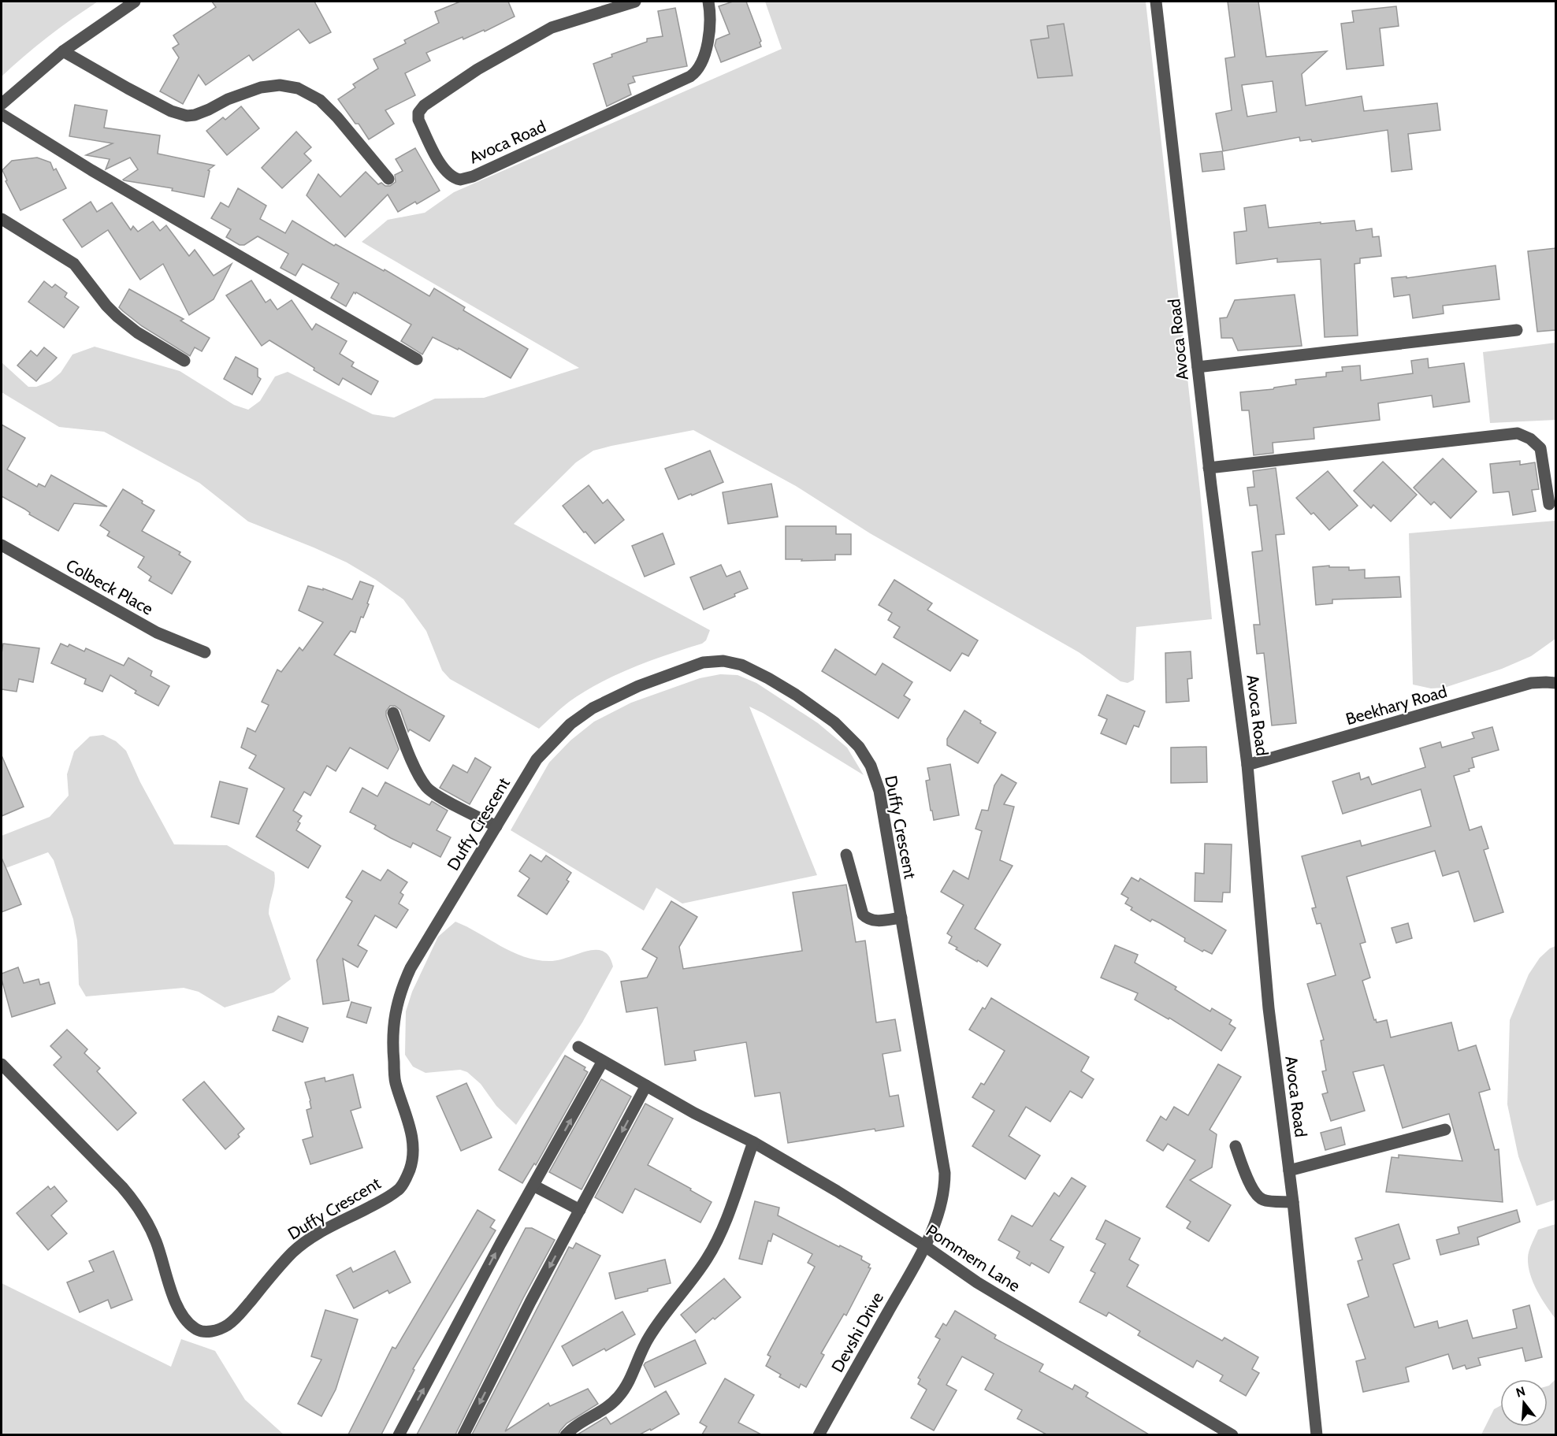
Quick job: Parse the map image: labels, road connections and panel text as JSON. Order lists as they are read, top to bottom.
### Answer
{
  "streets": {
    "street": [
      "Avoca Road",
      "Colbeck Place",
      "Beekhary Road",
      "Duffy Crescent",
      "Pommern Lane",
      "Devshi Drive"
    ]
  },
  "crossings": [
    ["Avoca Road", "Beekhary Road"],
    ["Duffy Crescent", "Pommern Lane"],
    ["Duffy Crescent", "Devshi Drive"],
    ["Pommern Lane", "Devshi Drive"]
  ],
  "north": "top"
}
